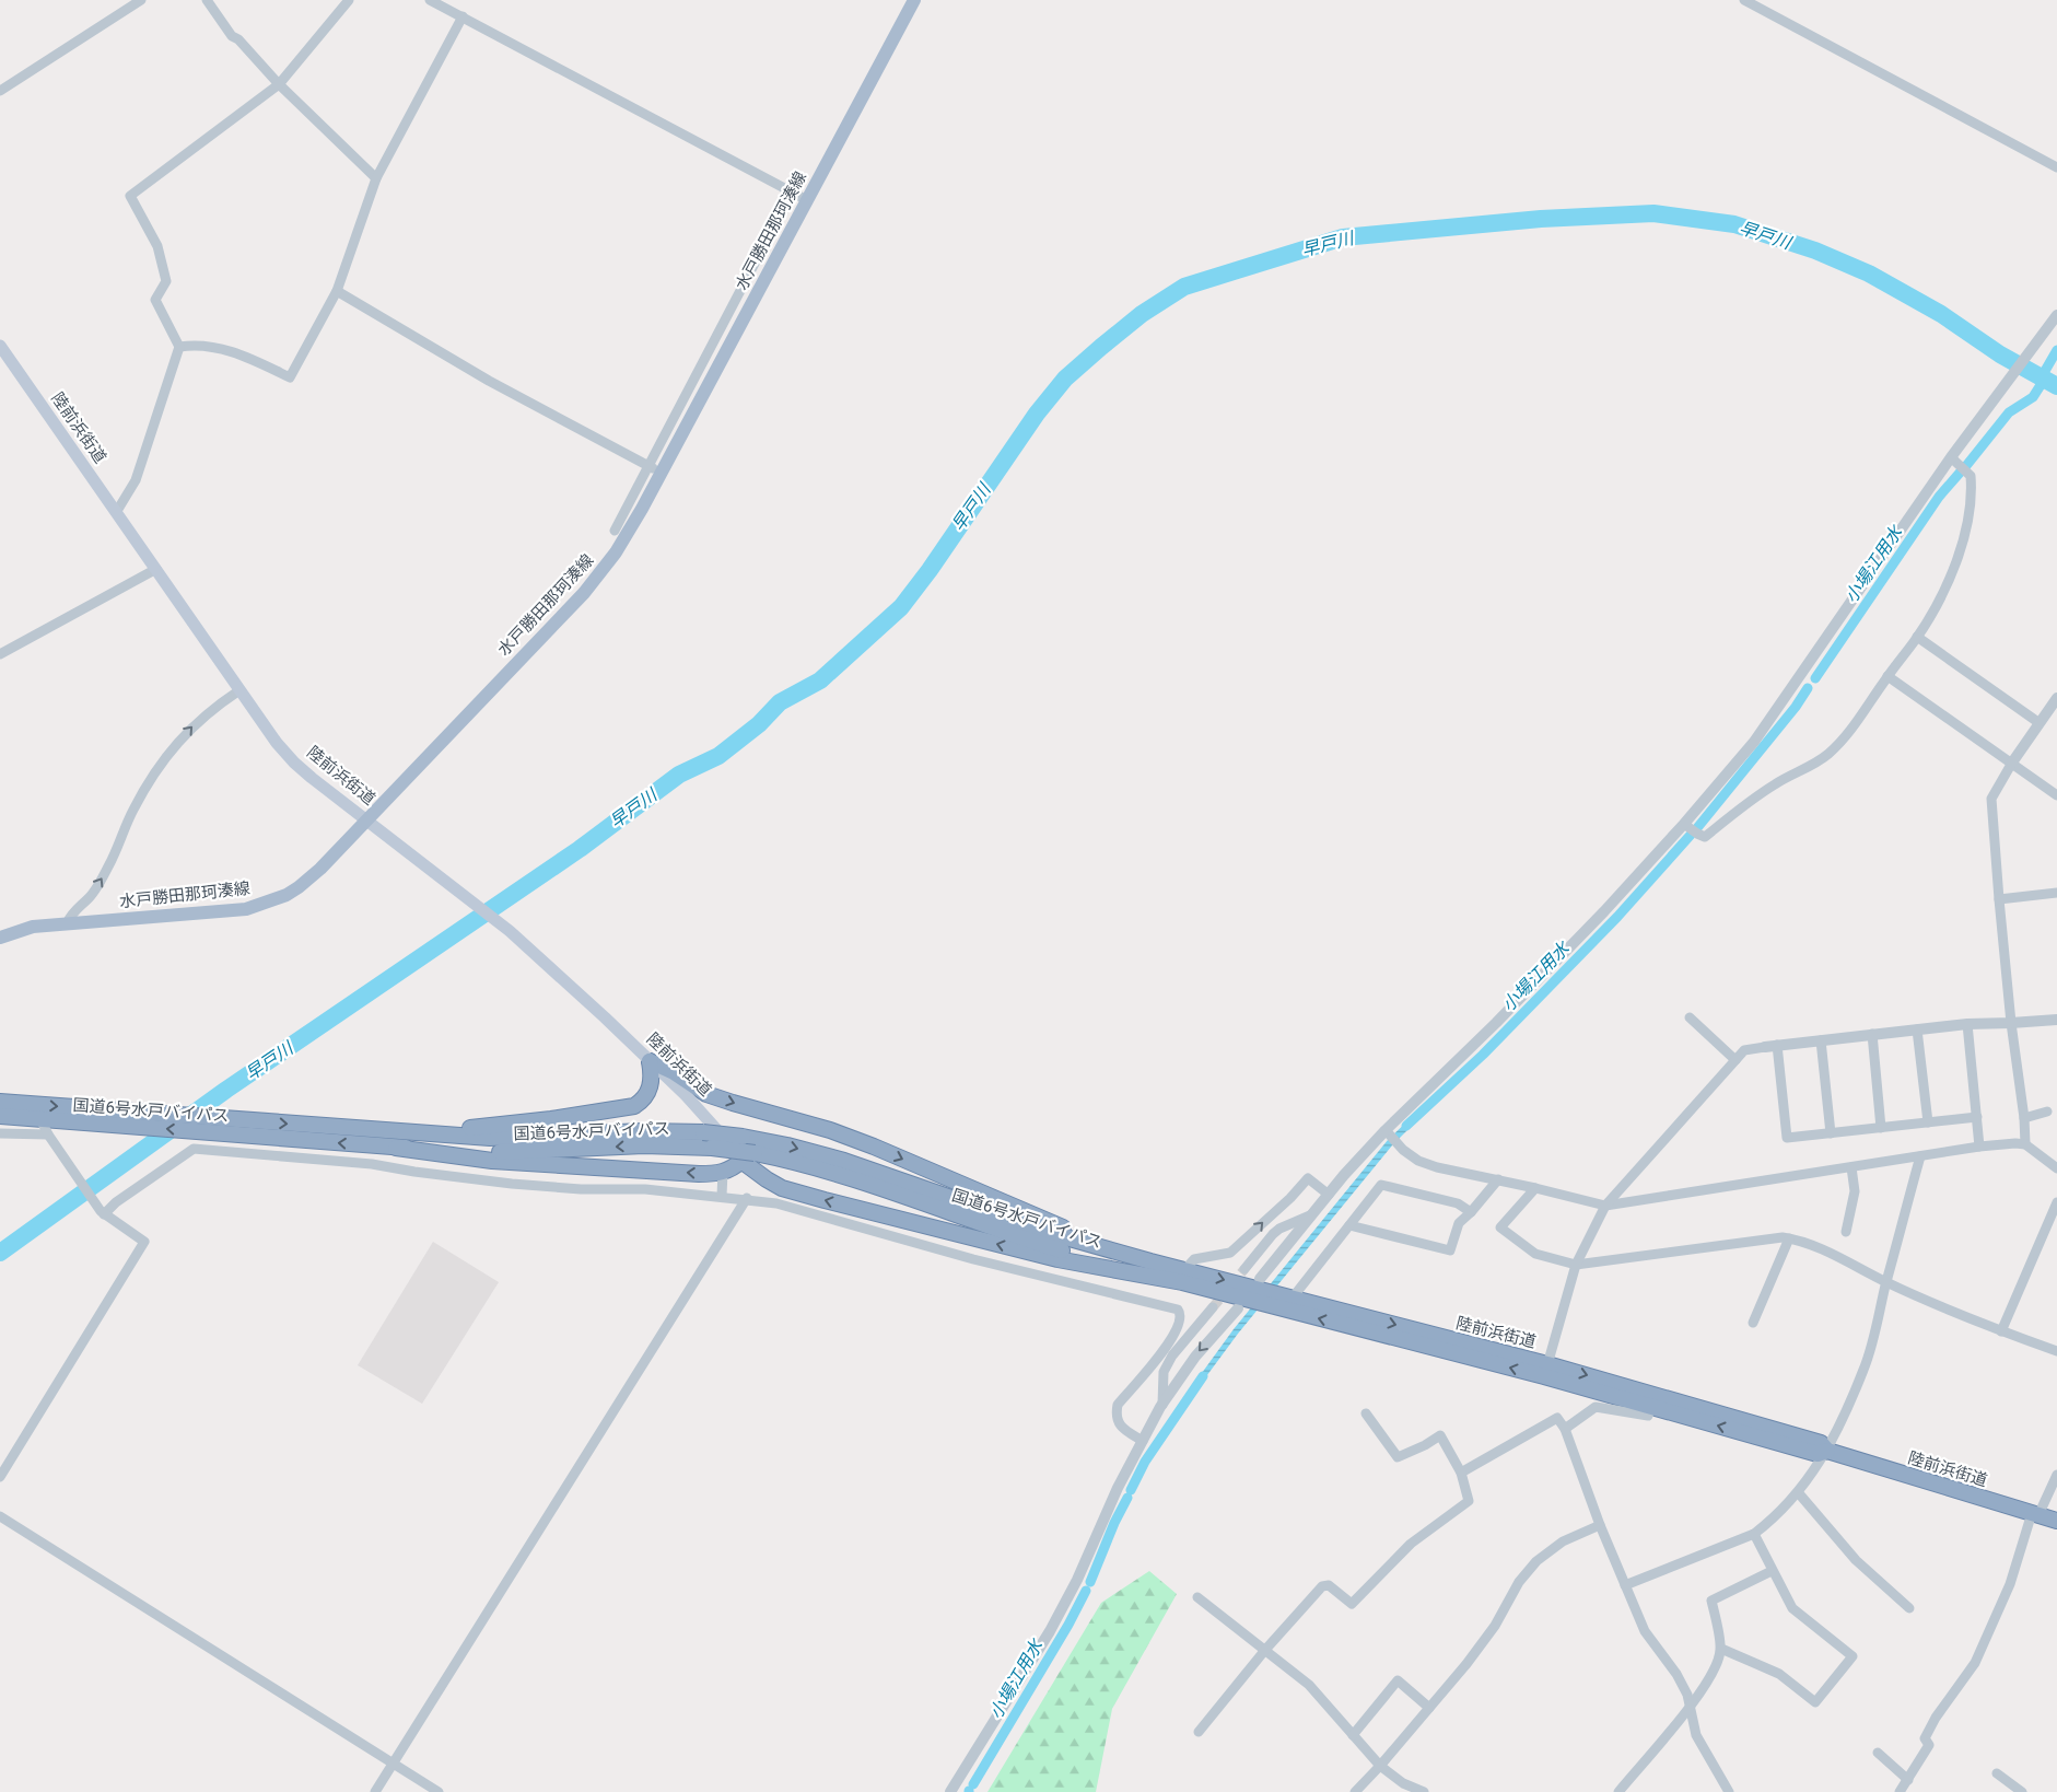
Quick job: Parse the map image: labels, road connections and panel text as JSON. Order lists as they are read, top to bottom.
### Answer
{
  "streets": {
    "highway": ["陸前浜街道", "国道6号水戸バイパス"],
    "main road": ["水戸勝田那珂湊線"]
  },
  "crossings": [
    ["水戸勝田那珂湊線", "陸前浜街道"],
    ["陸前浜街道", "国道6号水戸バイパス"]
  ],
  "water": ["早戸川", "小場江用水"]
}
